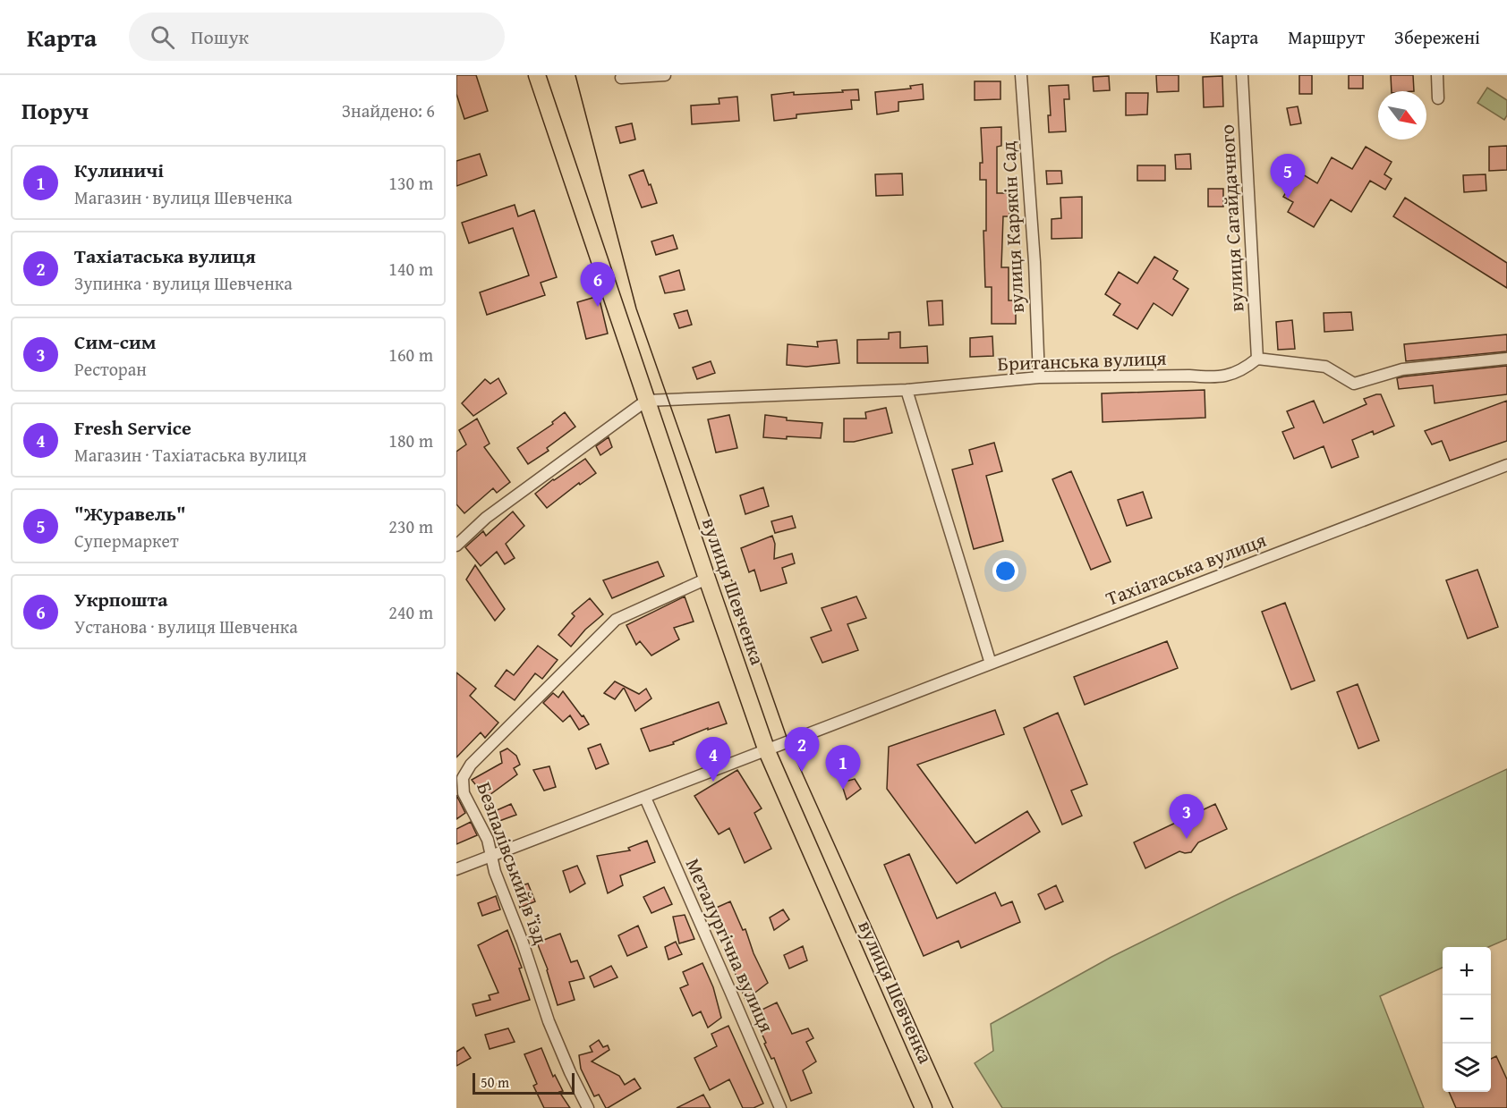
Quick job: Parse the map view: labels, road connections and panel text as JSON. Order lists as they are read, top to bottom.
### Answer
{
  "streets": {
    "main road": ["вулиця Шевченка"],
    "street": [
      "вулиця Сагайдачного",
      "вулиця Карякін Сад",
      "Британська вулиця",
      "Тахіатаська вулиця",
      "Безпалівський в’їзд",
      "Металургічна вулиця"
    ]
  },
  "crossings": [
    ["вулиця Сагайдачного", "Британська вулиця"],
    ["вулиця Карякін Сад", "Британська вулиця"],
    ["Британська вулиця", "вулиця Шевченка"],
    ["Тахіатаська вулиця", "вулиця Шевченка"],
    ["Тахіатаська вулиця", "Безпалівський в’їзд"],
    ["Тахіатаська вулиця", "Металургічна вулиця"],
    ["вулиця Шевченка", "Безпалівський в’їзд"]
  ],
  "scale_bar": "50 m",
  "north": "bottom right",
  "page": {
    "header": "Карта",
    "search": "Пошук",
    "nav": ["Карта", "Маршрут", "Збережені"],
    "heading": ["Поруч", "Знайдено: 6"],
    "list": [
      {
        "mark": "1",
        "name": "Кулиничі",
        "note": "Магазин · вулиця Шевченка",
        "value": "130 m"
      },
      {
        "mark": "2",
        "name": "Тахіатаська вулиця",
        "note": "Зупинка · вулиця Шевченка",
        "value": "140 m"
      },
      {
        "mark": "3",
        "name": "Сим-сим",
        "note": "Ресторан",
        "value": "160 m"
      },
      {
        "mark": "4",
        "name": "Fresh Service",
        "note": "Магазин · Тахіатаська вулиця",
        "value": "180 m"
      },
      {
        "mark": "5",
        "name": "\"Журавель\"",
        "note": "Супермаркет",
        "value": "230 m"
      },
      {
        "mark": "6",
        "name": "Укрпошта",
        "note": "Установа · вулиця Шевченка",
        "value": "240 m"
      }
    ],
    "pins": [
      "5",
      "6",
      "2",
      "4",
      "1",
      "3"
    ],
    "map_buttons": ["+", "−"],
    "scale": "50 m"
  }
}
